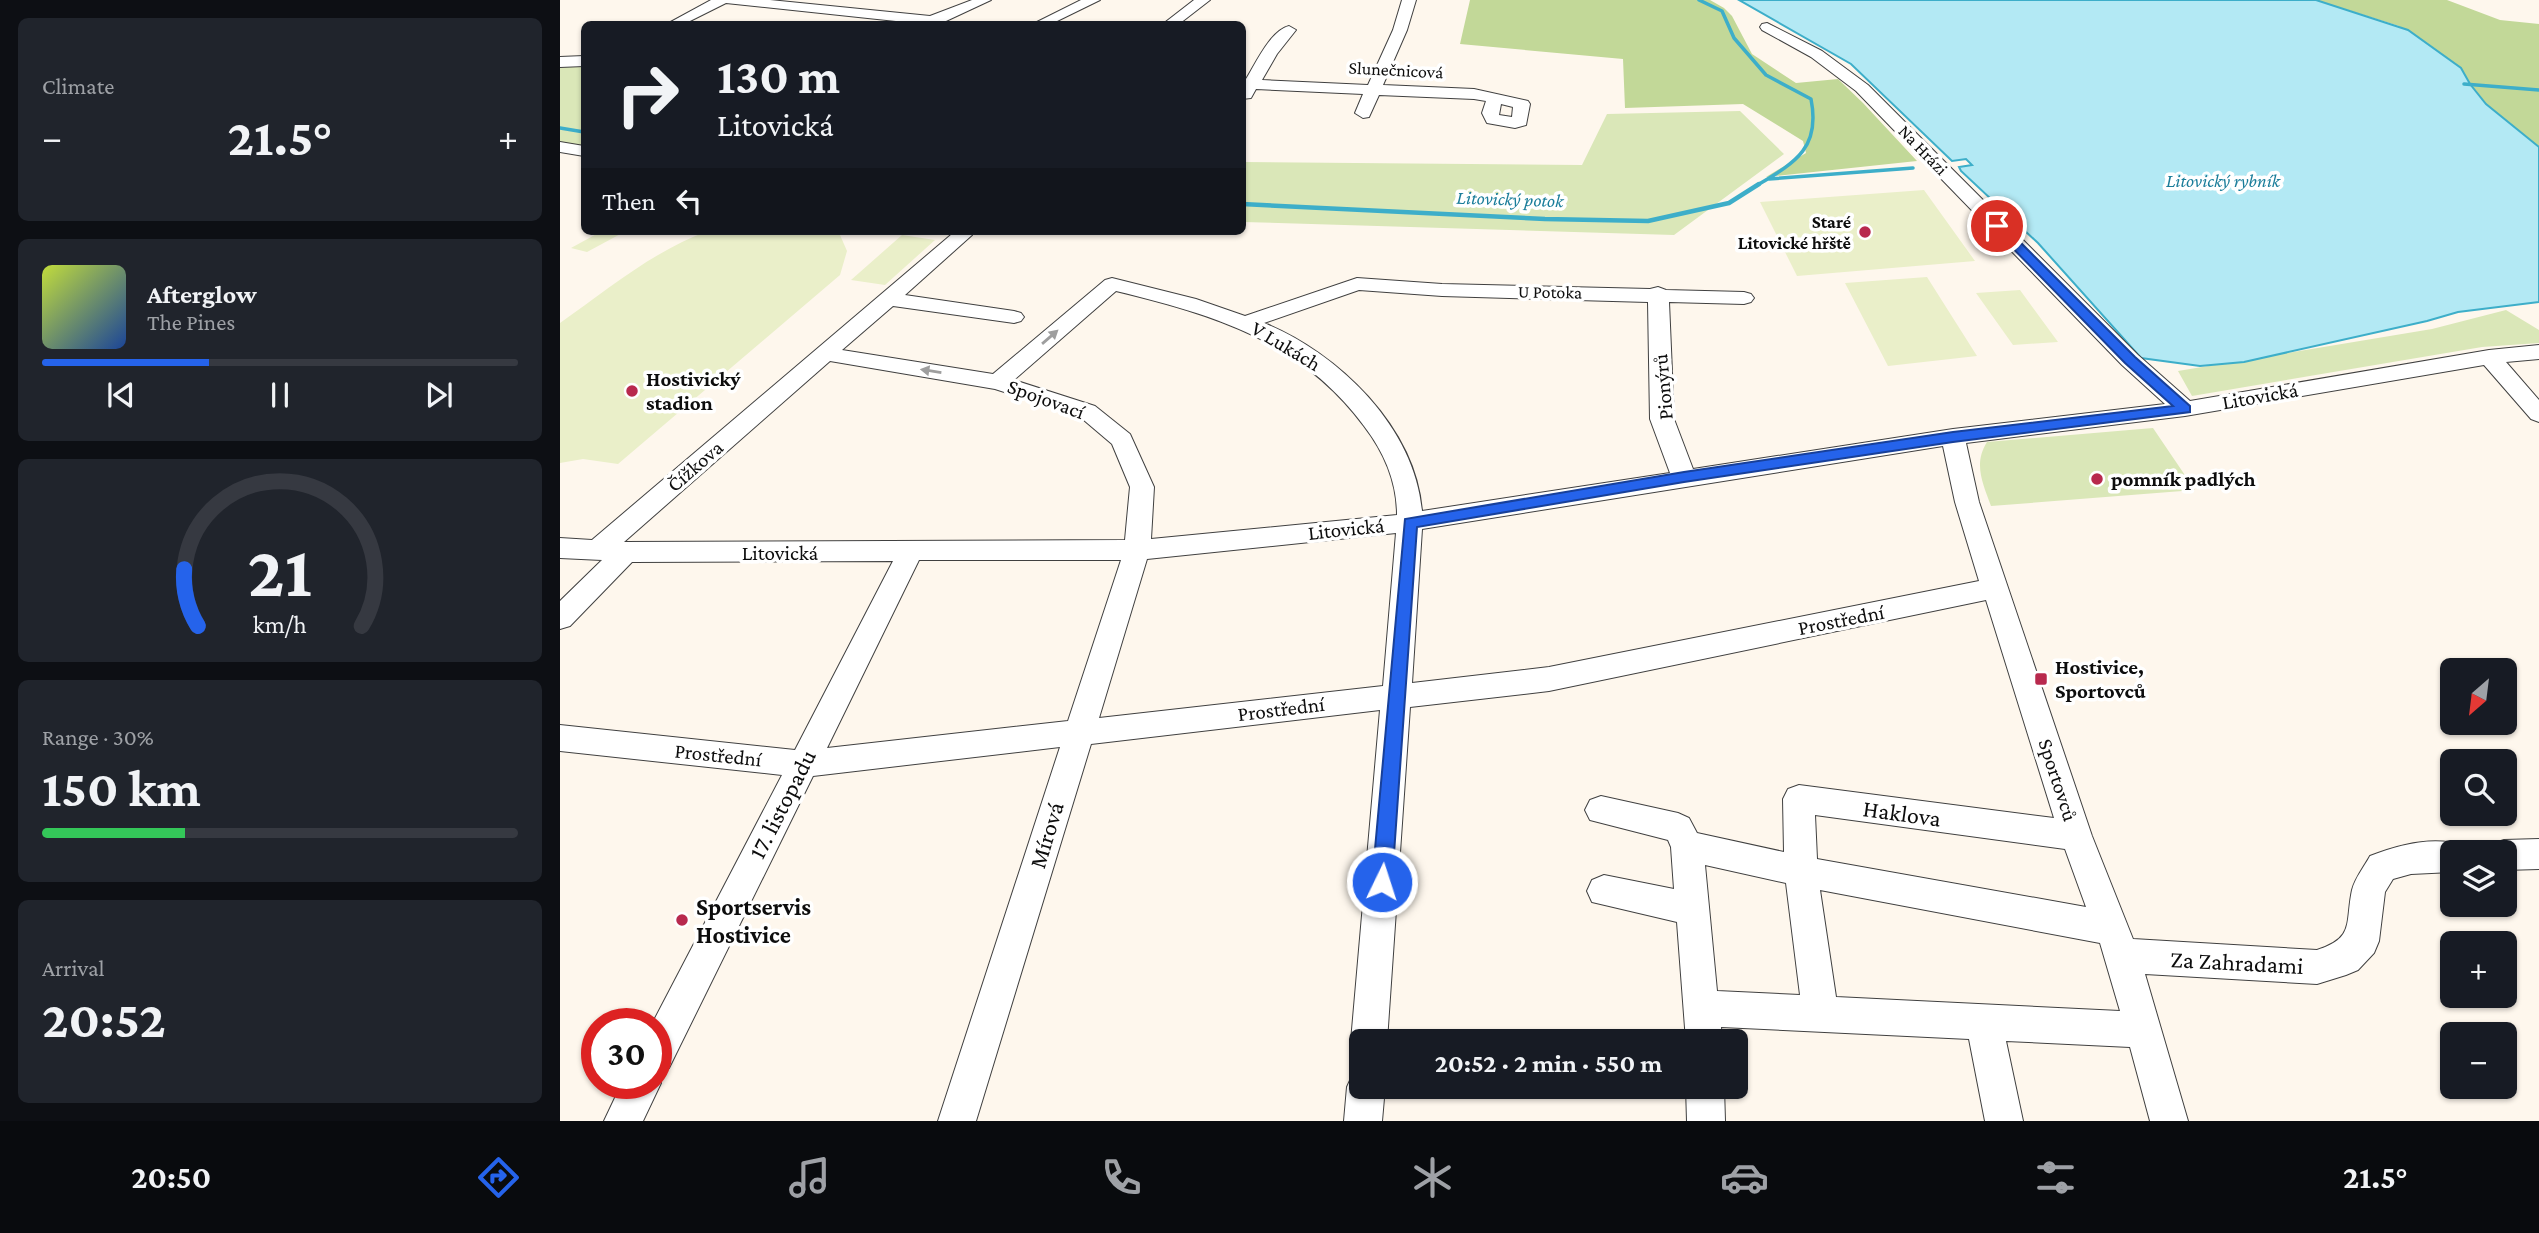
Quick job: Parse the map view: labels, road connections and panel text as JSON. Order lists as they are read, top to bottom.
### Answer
{
  "streets": {
    "street": [
      "Slunečnicová",
      "Na Hrázi",
      "U Potoka",
      "V Lukách",
      "Pionýrů",
      "Litovická",
      "Spojovací",
      "Čížkova",
      "Prostřední",
      "Sportovců",
      "17. listopadu",
      "Haklova",
      "Mírová",
      "Za Zahradami"
    ]
  },
  "crossings": [
    ["Na Hrázi", "Litovická"],
    ["U Potoka", "V Lukách"],
    ["U Potoka", "Pionýrů"],
    ["V Lukách", "Litovická"],
    ["V Lukách", "Spojovací"],
    ["Pionýrů", "Litovická"],
    ["Litovická", "Spojovací"],
    ["Litovická", "Čížkova"],
    ["Litovická", "Sportovců"],
    ["Litovická", "17. listopadu"],
    ["Litovická", "Mírová"],
    ["Spojovací", "Mírová"],
    ["Prostřední", "Sportovců"],
    ["Prostřední", "17. listopadu"],
    ["Prostřední", "Mírová"],
    ["Sportovců", "Haklova"],
    ["Sportovců", "Za Zahradami"]
  ],
  "one_way": ["Spojovací"],
  "water": ["Litovický rybník", "Litovický potok"],
  "places": {
    "other": [
      "Staré Litovické hřště",
      "Hostivický stadion",
      "pomník padlých",
      "Sportservis Hostivice"
    ],
    "transit": ["Hostivice, Sportovců"]
  },
  "north": "bottom left",
  "page": {
    "tile": [
      "Climate",
      ["Range · 30%", "150 km"],
      ["Arrival", "20:52"]
    ],
    "turn": ["130 m", "Litovická"],
    "heat": ["−", "21.5°", "+"],
    "then": "Then",
    "song": ["Afterglow", "The Pines"],
    "map_buttons": ["+", "−"],
    "limit": "30",
    "trip": "20:52 · 2 min · 550 m",
    "tabs": ["20:50", "21.5°"],
    "gauge": ["21", "km/h"]
  }
}
